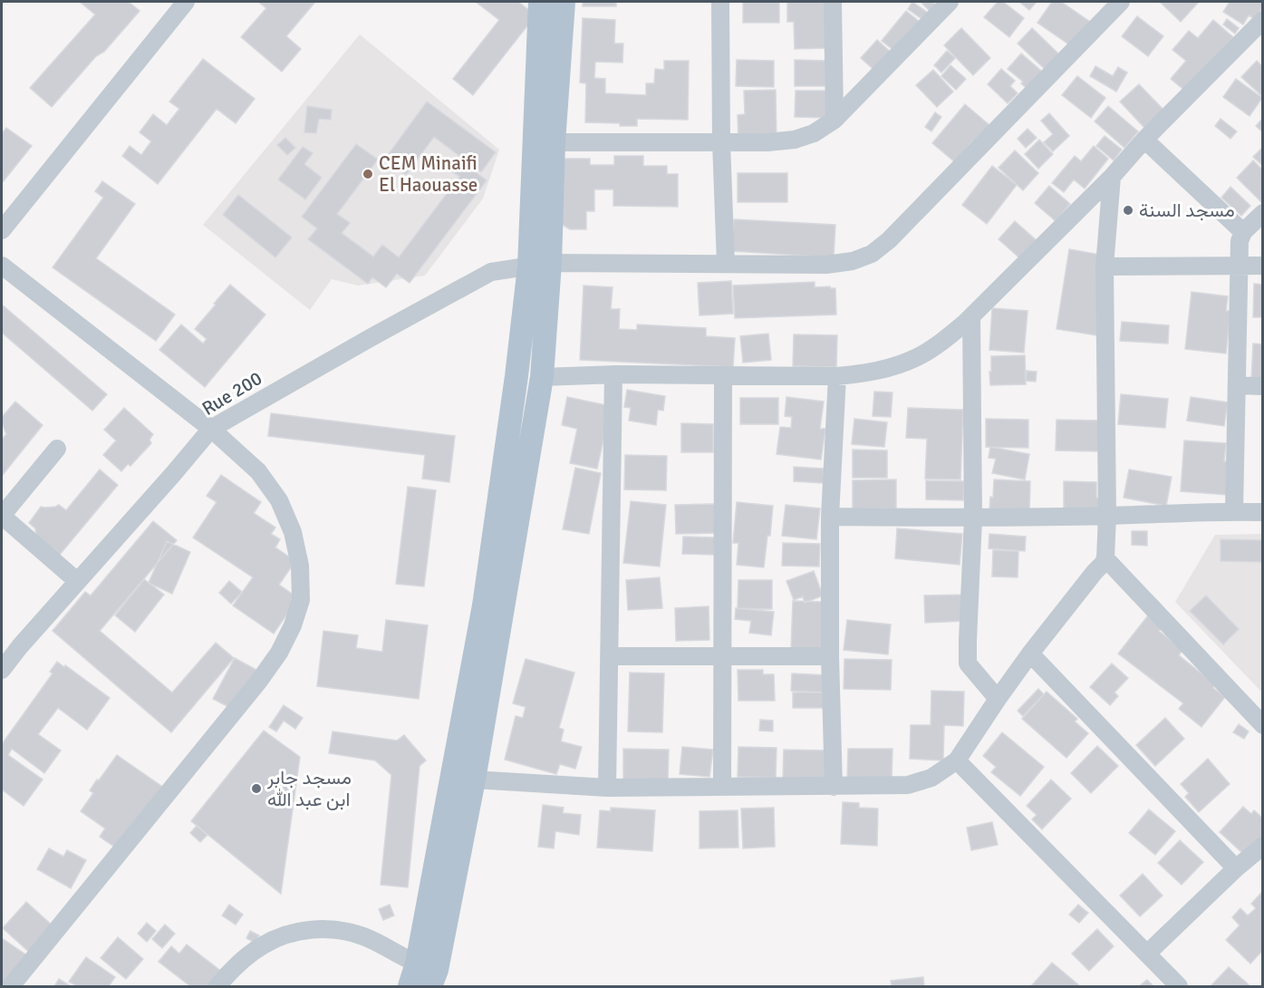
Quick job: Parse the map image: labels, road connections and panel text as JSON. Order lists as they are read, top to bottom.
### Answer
{
  "streets": {
    "street": ["Rue 200"]
  },
  "places": ["CEM Minaifi El Haouasse", "مسجد السنة", "مسجد جابر ابن عبد الله"]
}
